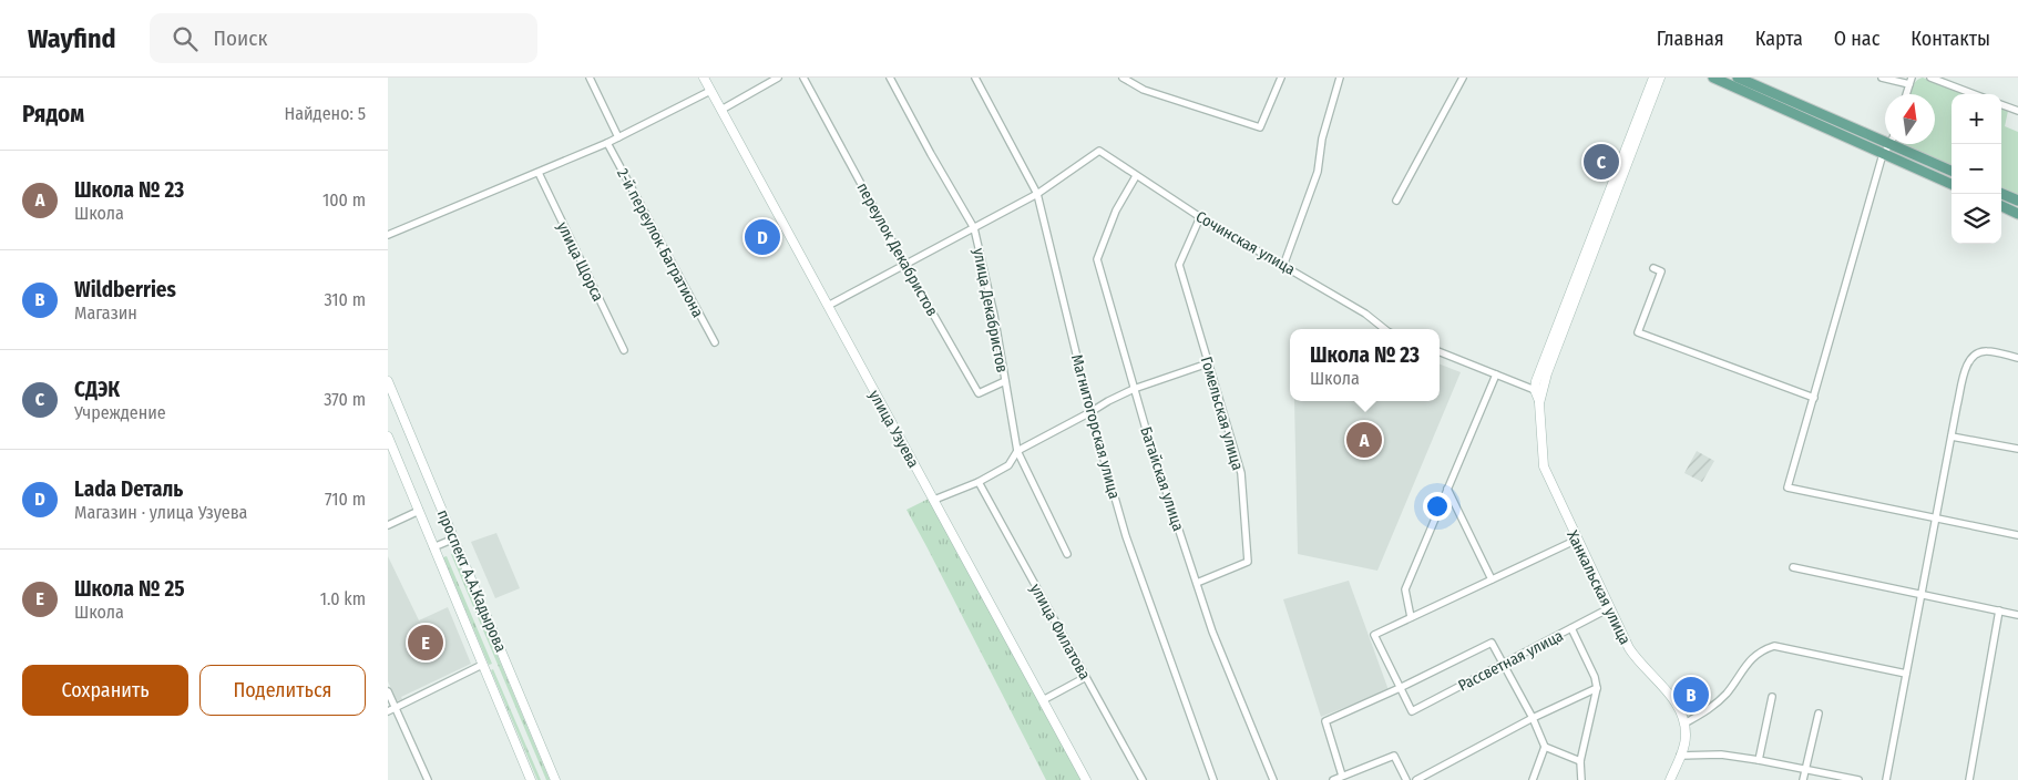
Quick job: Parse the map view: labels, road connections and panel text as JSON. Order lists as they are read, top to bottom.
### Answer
{
  "streets": {
    "street": [
      "2-й переулок Багратиона",
      "Сочинская улица",
      "переулок Декабристов",
      "улица Щорса",
      "улица Декабристов",
      "Гомельская улица",
      "Магнитогорская улица",
      "улица Узуева",
      "Батайская улица",
      "проспект А.А.Кадырова",
      "Ханкальская улица",
      "улица Филатова",
      "Рассветная улица"
    ]
  },
  "crossings": [
    ["Сочинская улица", "Гомельская улица"],
    ["Сочинская улица", "Магнитогорская улица"],
    ["Сочинская улица", "Батайская улица"],
    ["переулок Декабристов", "улица Декабристов"],
    ["Гомельская улица", "Батайская улица"],
    ["Ханкальская улица", "Рассветная улица"]
  ],
  "north": "top",
  "page": {
    "header": "Wayfind",
    "search": "Поиск",
    "nav": [
      "Главная",
      "Карта",
      "О нас",
      "Контакты"
    ],
    "heading": ["Рядом", "Найдено: 5"],
    "map_buttons": ["+", "−"],
    "pins": [
      "C",
      "D",
      "A",
      "E",
      "B"
    ],
    "list": [
      {
        "mark": "A",
        "name": "Школа № 23",
        "note": "Школа",
        "value": "100 m"
      },
      {
        "mark": "B",
        "name": "Wildberries",
        "note": "Магазин",
        "value": "310 m"
      },
      {
        "mark": "C",
        "name": "СДЭК",
        "note": "Учреждение",
        "value": "370 m"
      },
      {
        "mark": "D",
        "name": "Lada Dеталь",
        "note": "Магазин · улица Узуева",
        "value": "710 m"
      },
      {
        "mark": "E",
        "name": "Школа № 25",
        "note": "Школа",
        "value": "1.0 km"
      }
    ],
    "popup": ["Школа № 23", "Школа"],
    "buttons": ["Сохранить", "Поделиться"]
  }
}
